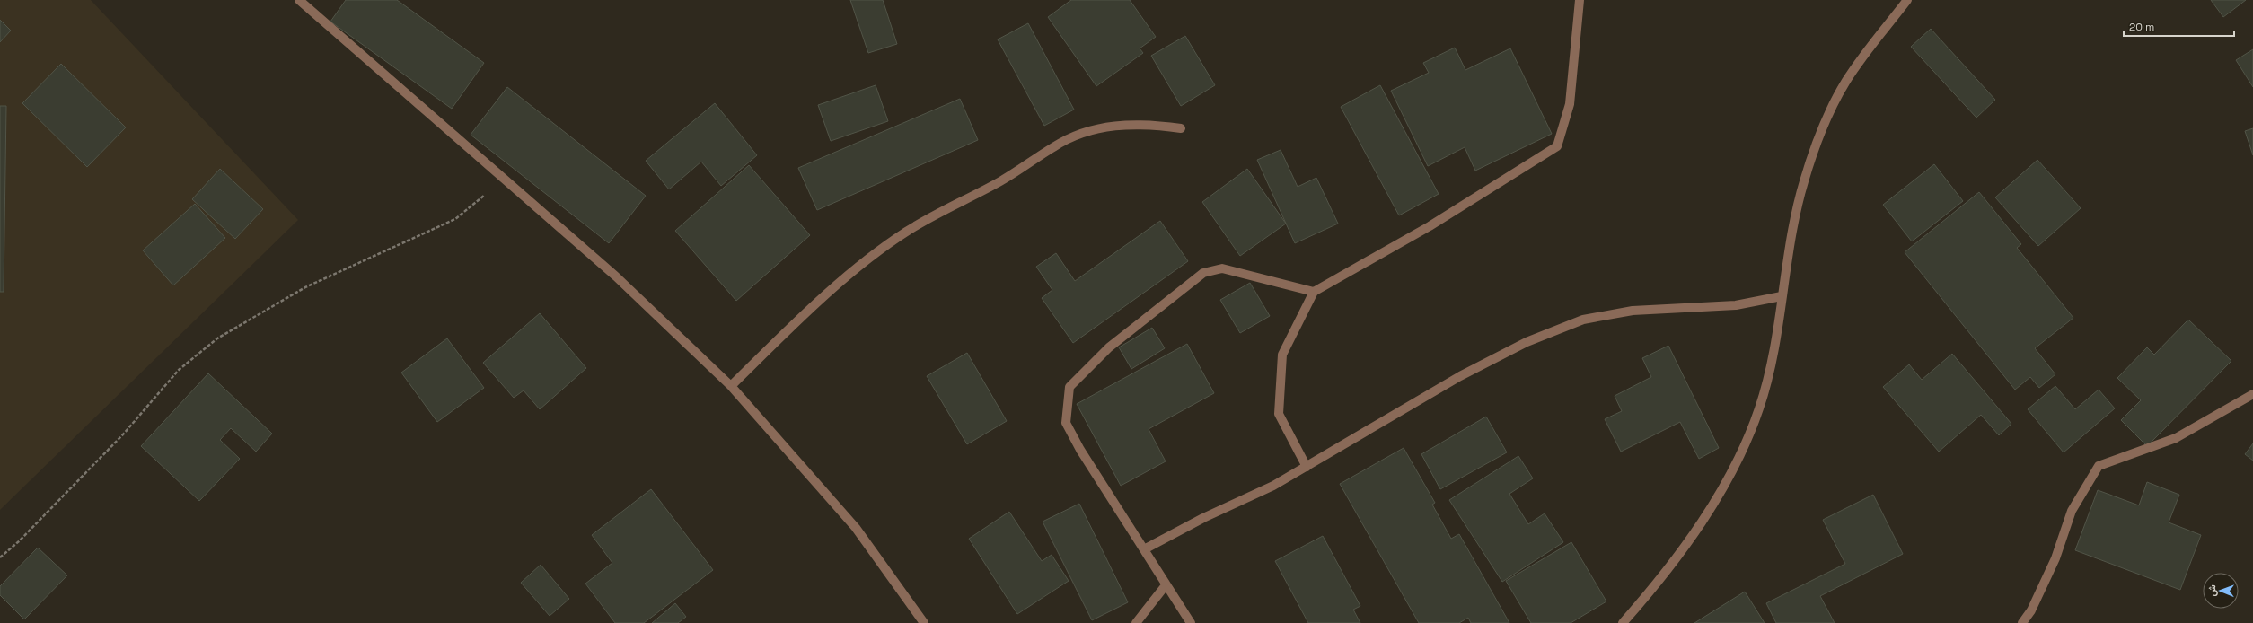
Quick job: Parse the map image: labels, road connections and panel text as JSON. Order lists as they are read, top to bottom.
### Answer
{
  "scale_bar": "20 m",
  "north": "left"
}
